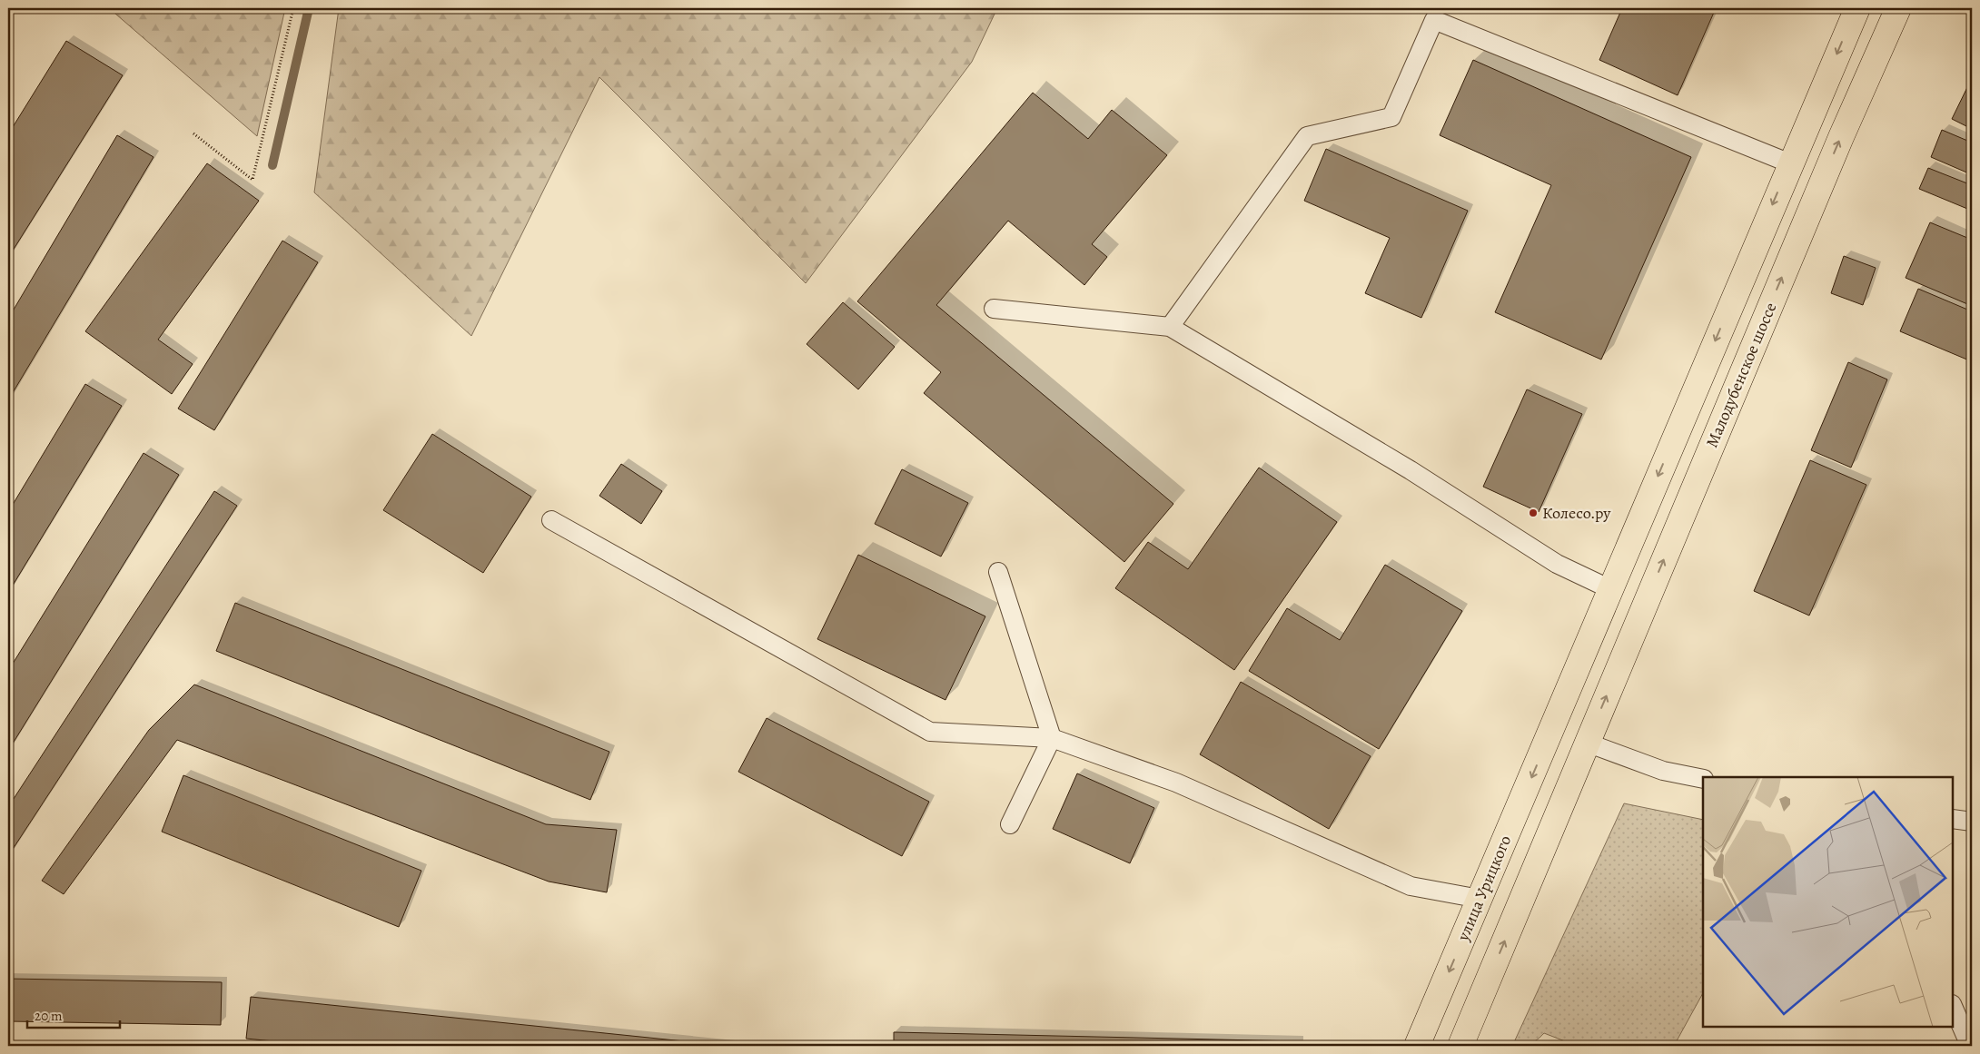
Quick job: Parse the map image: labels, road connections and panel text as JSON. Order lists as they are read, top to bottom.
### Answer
{
  "streets": {
    "highway": ["Малодубенское шоссе", "улица Урицкого"]
  },
  "places": ["Колесо.ру"],
  "scale_bar": "20 m"
}
